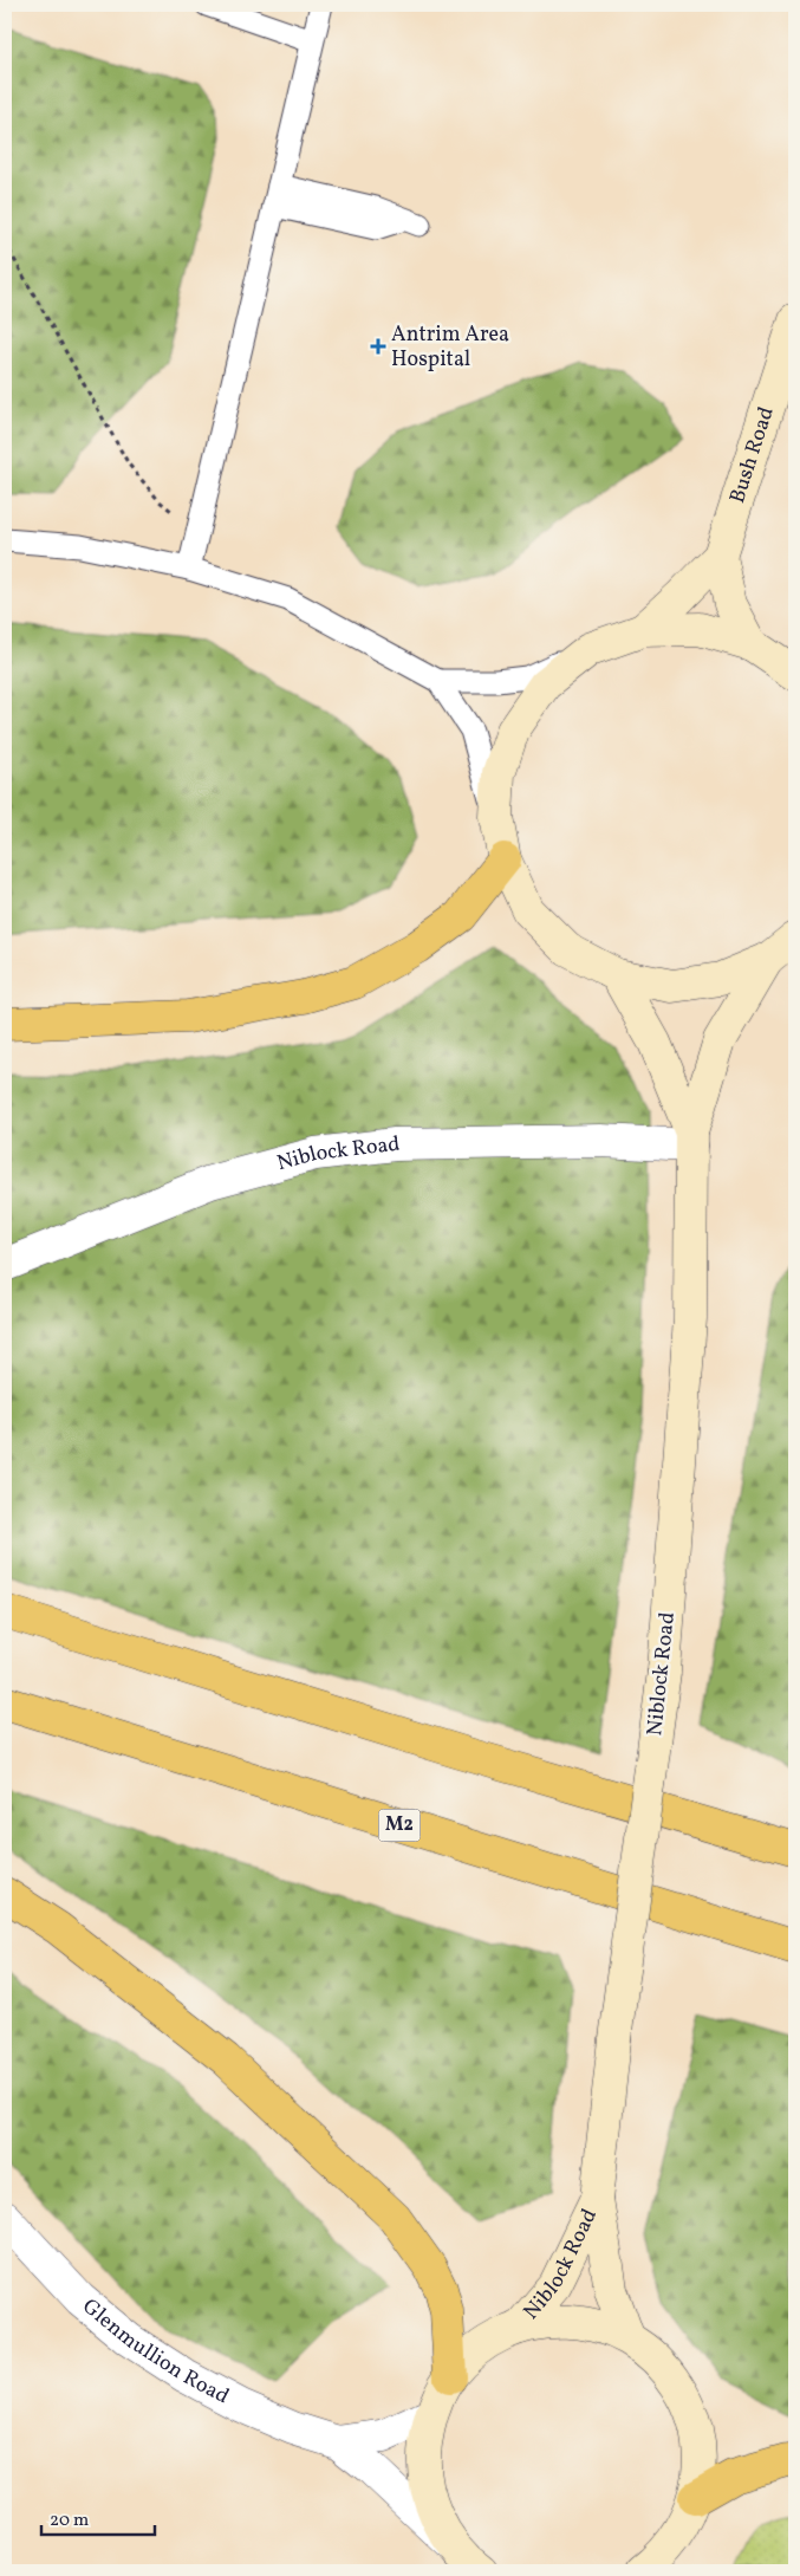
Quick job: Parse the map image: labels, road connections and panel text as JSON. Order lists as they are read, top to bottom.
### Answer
{
  "streets": {
    "highway": ["M2"],
    "main road": ["Bush Road", "Niblock Road"],
    "street": ["Glenmullion Road"]
  },
  "places": {
    "health": ["Antrim Area Hospital"]
  },
  "scale_bar": "20 m"
}
